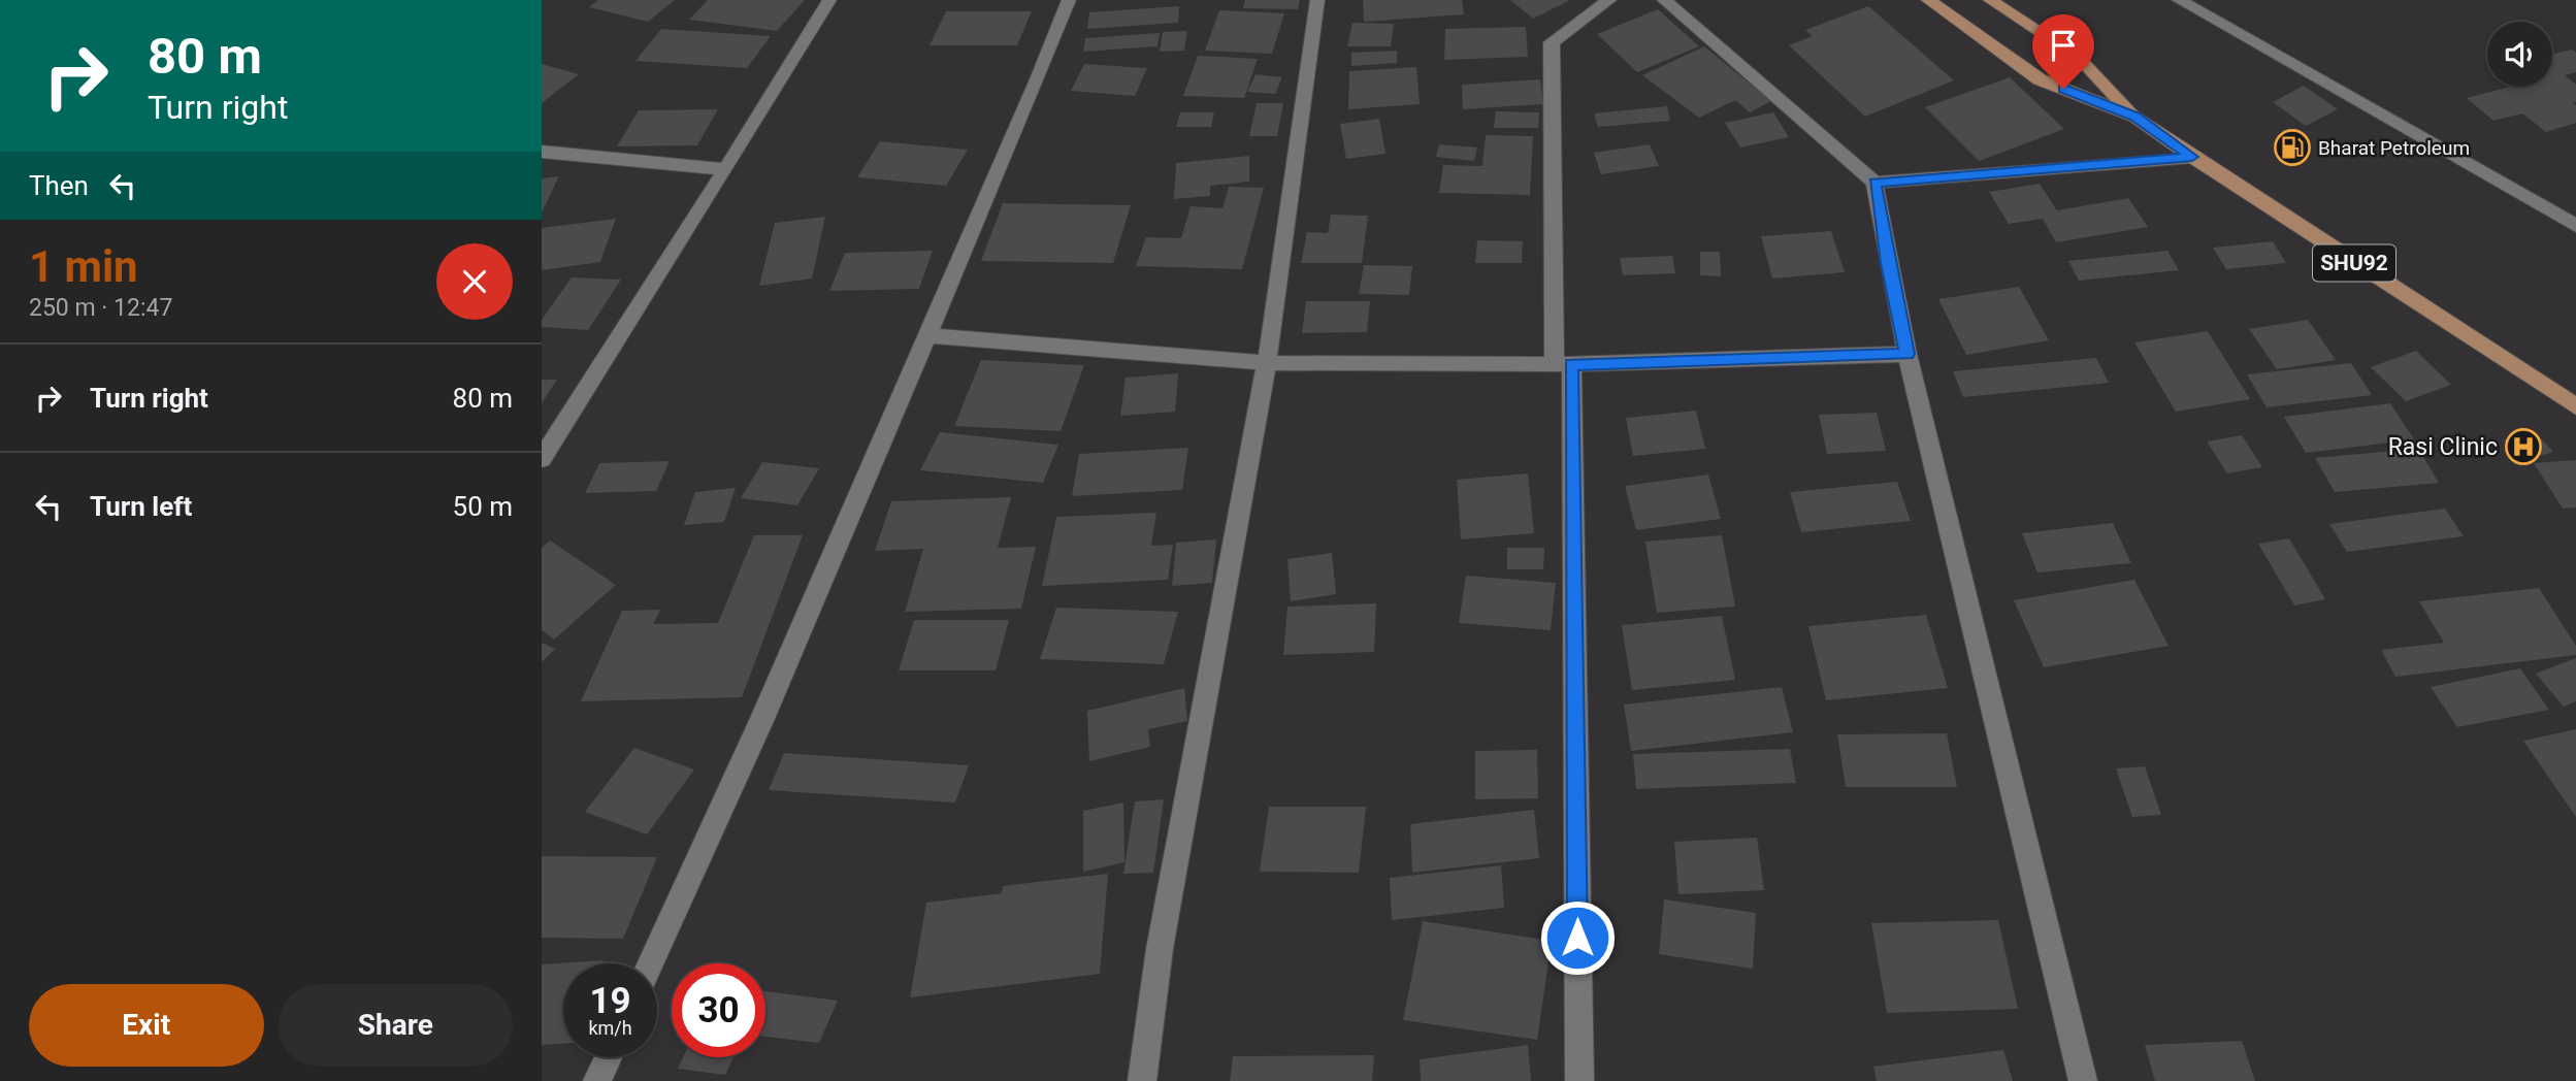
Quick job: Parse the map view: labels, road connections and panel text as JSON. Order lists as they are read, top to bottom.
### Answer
{
  "streets": {
    "main road": ["SHU92"]
  },
  "places": {
    "fuel station": ["Bharat Petroleum"],
    "hospital": ["Rasi Clinic"]
  },
  "page": {
    "turn": ["80 m", "Turn right"],
    "then": "Then",
    "heading": ["1 min", "250 m · 12:47"],
    "list": [
      {
        "name": "Turn right",
        "value": "80 m"
      },
      {
        "name": "Turn left",
        "value": "50 m"
      }
    ],
    "speed": "19 km/h",
    "limit": "30",
    "buttons": ["Exit", "Share"]
  }
}
